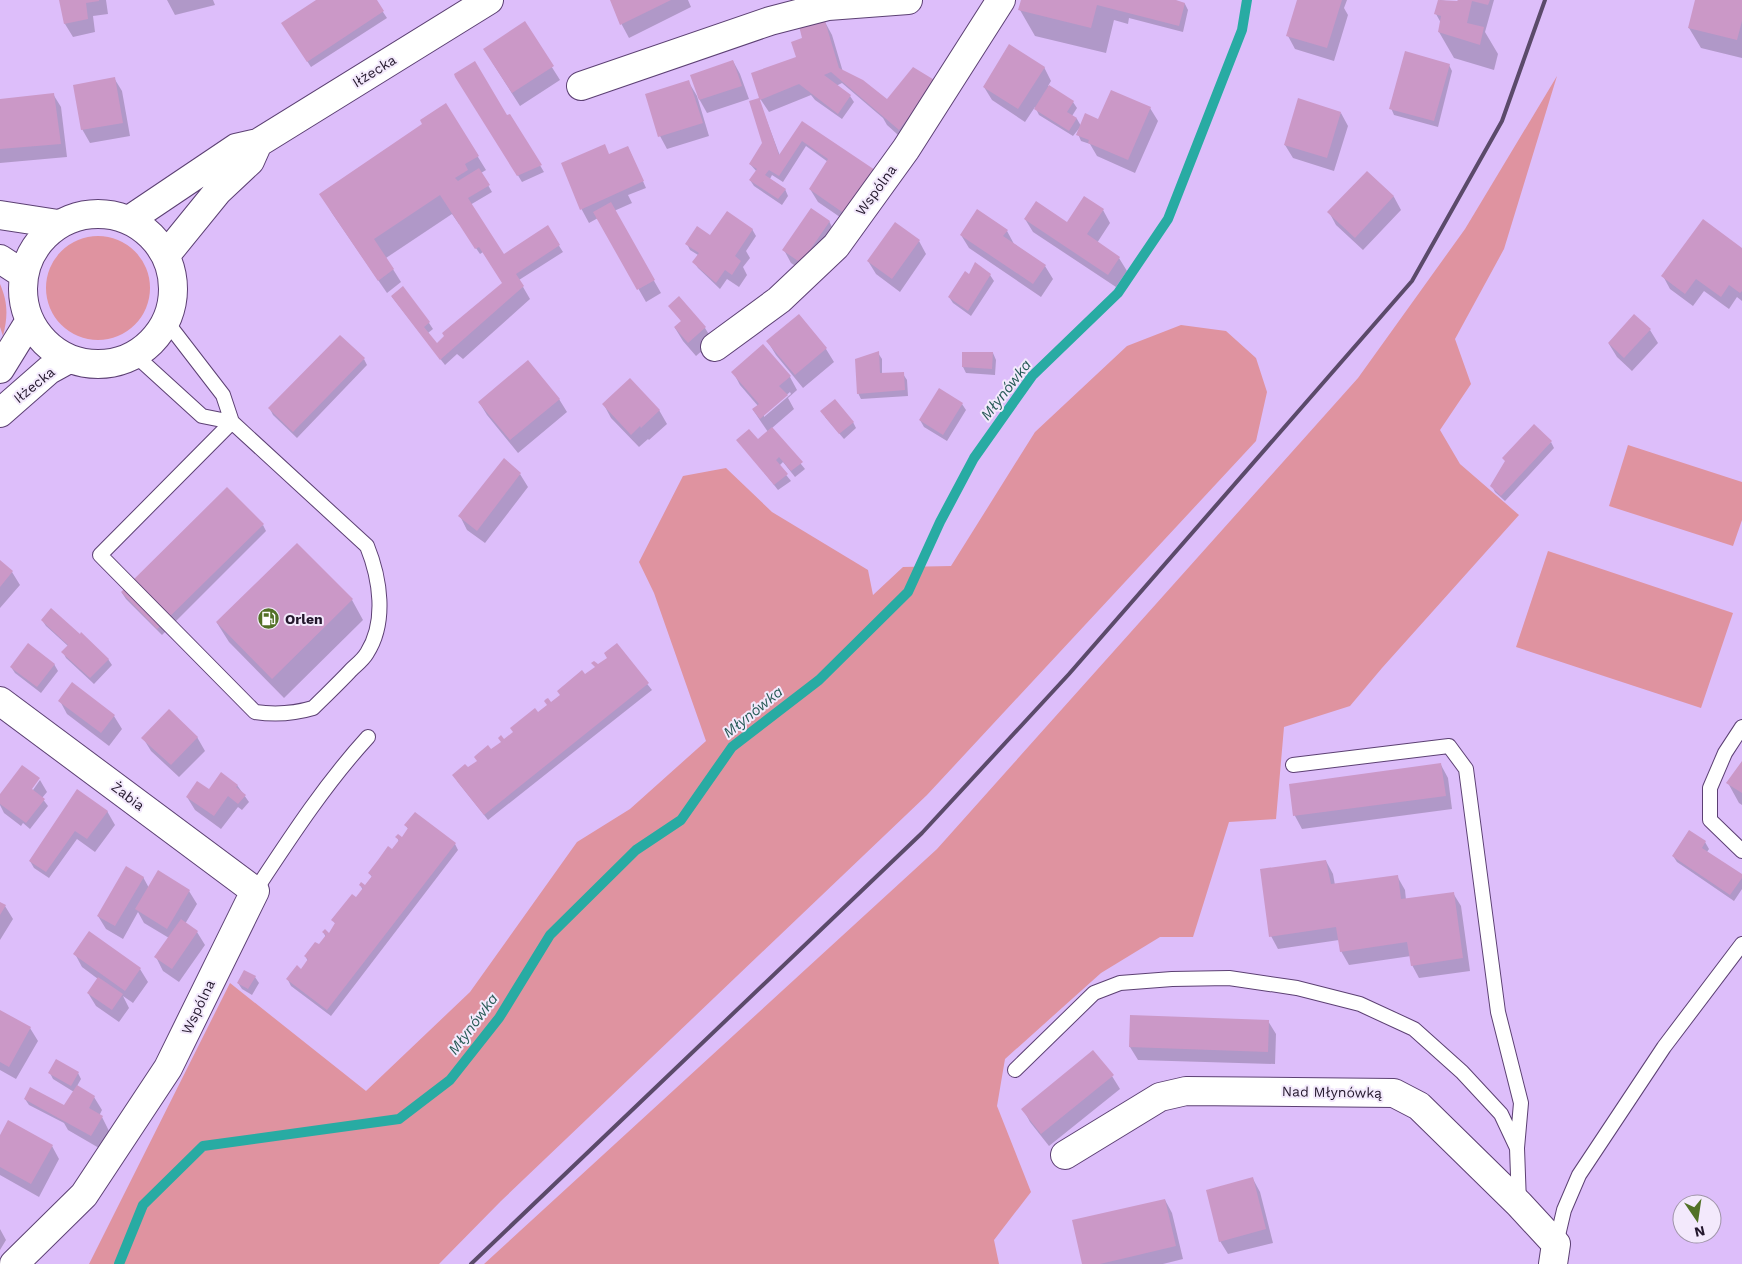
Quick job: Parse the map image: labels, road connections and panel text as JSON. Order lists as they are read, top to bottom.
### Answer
{
  "streets": {
    "street": [
      "Iłżecka",
      "Wspólna",
      "Żabia",
      "Nad Młynówką"
    ]
  },
  "crossings": [
    ["Wspólna", "Żabia"]
  ],
  "water": ["Młynówka"],
  "places": {
    "fuel station": ["Orlen"]
  },
  "north": "bottom"
}
